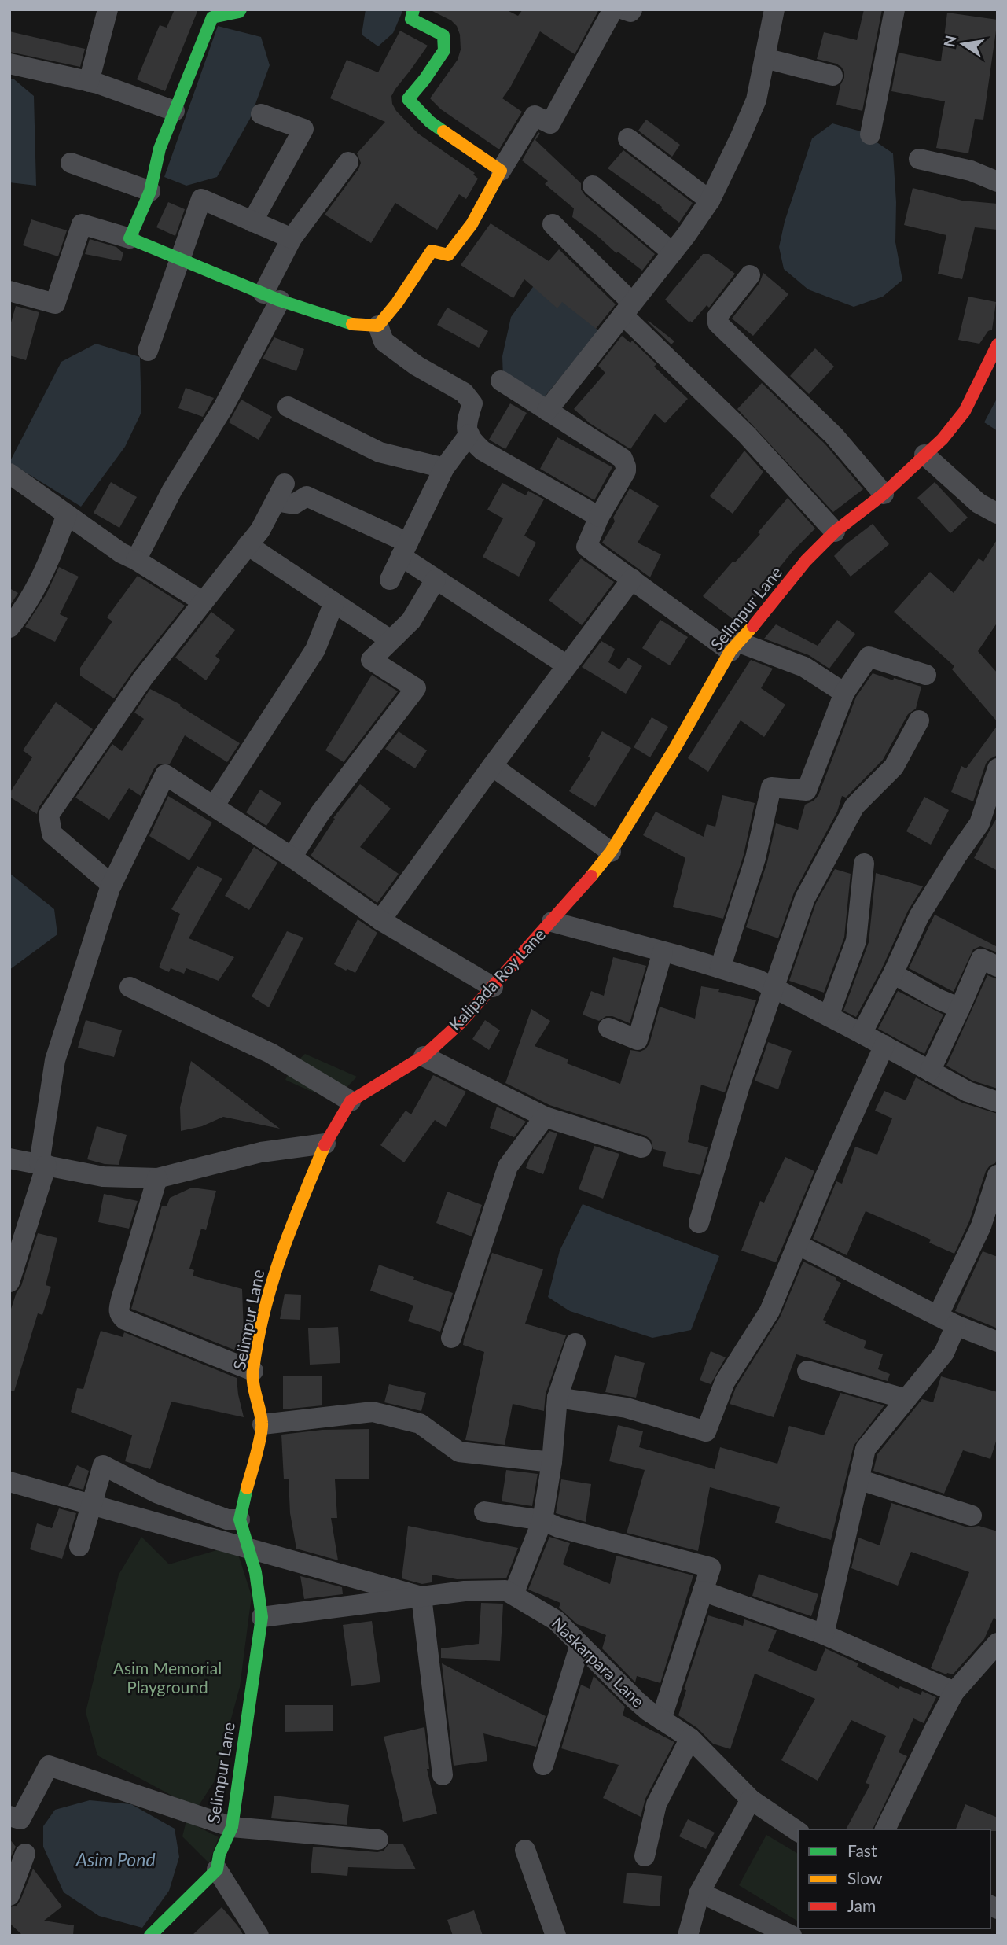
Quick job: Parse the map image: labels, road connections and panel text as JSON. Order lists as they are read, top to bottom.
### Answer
{
  "streets": {
    "street": ["Selimpur Lane", "Kalipada Roy Lane", "Naskarpara Lane"]
  },
  "crossings": [
    ["Selimpur Lane", "Kalipada Roy Lane"],
    ["Selimpur Lane", "Naskarpara Lane"]
  ],
  "water": ["Asim Pond"],
  "parks": ["Asim Memorial Playground"],
  "legend": ["Fast", "Slow", "Jam"],
  "north": "left"
}
